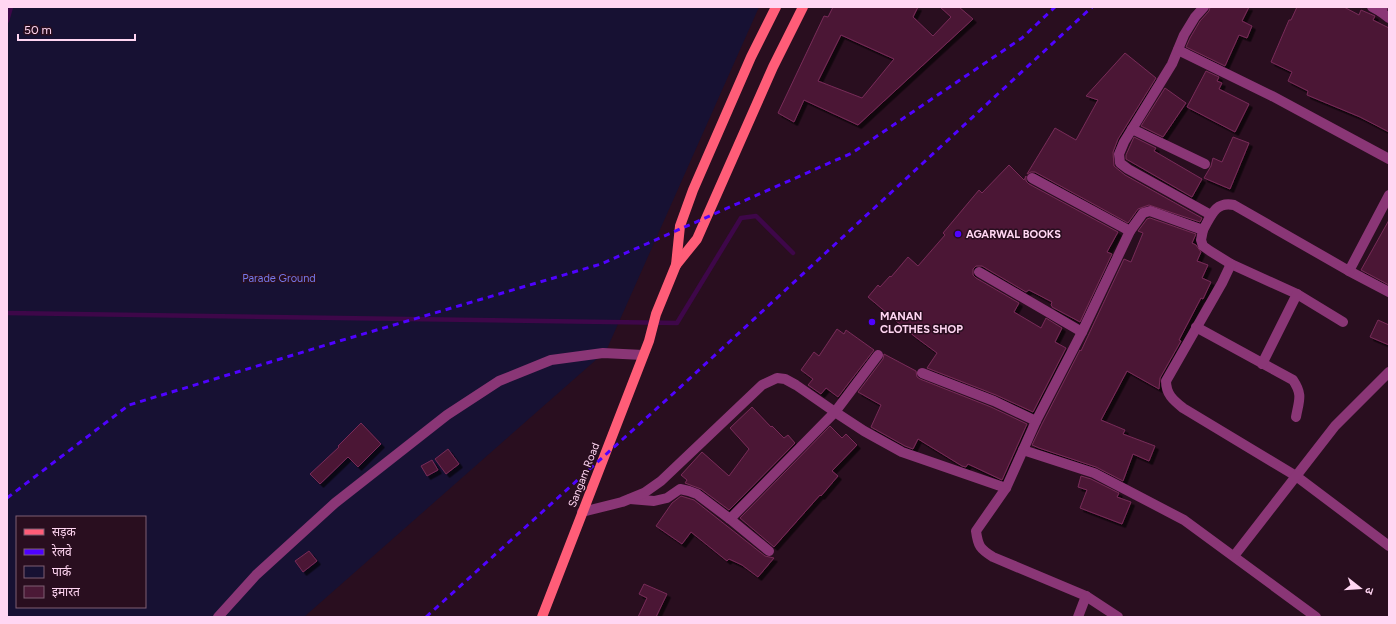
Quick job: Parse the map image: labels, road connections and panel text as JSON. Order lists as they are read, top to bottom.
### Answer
{
  "streets": {
    "main road": ["Sangam Road"]
  },
  "parks": ["Parade Ground"],
  "places": ["AGARWAL BOOKS", "MANAN CLOTHES SHOP"],
  "legend": [
    "सड़क",
    "रेलवे",
    "पार्क",
    "इमारत"
  ],
  "scale_bar": "50 m",
  "north": "right"
}
